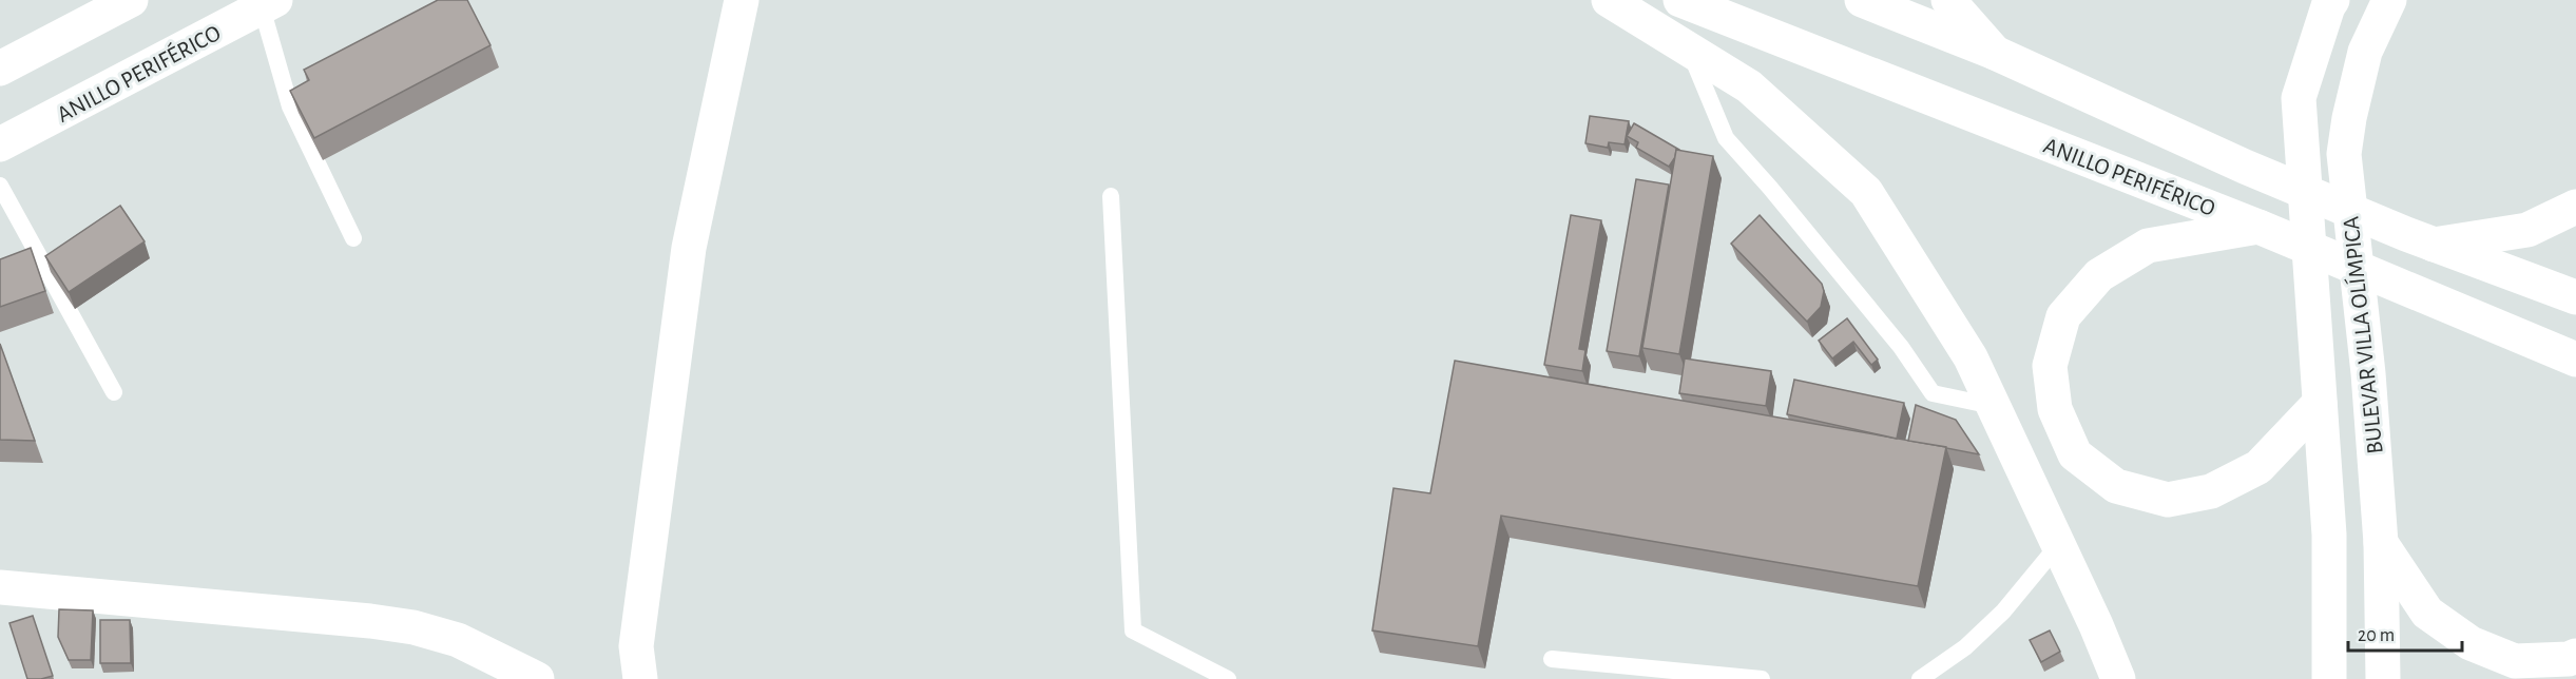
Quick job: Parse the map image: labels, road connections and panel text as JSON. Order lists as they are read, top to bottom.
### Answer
{
  "streets": {
    "main road": ["ANILLO PERIFÉRICO", "BULEVAR VILLA OLÍMPICA"]
  },
  "scale_bar": "20 m"
}
